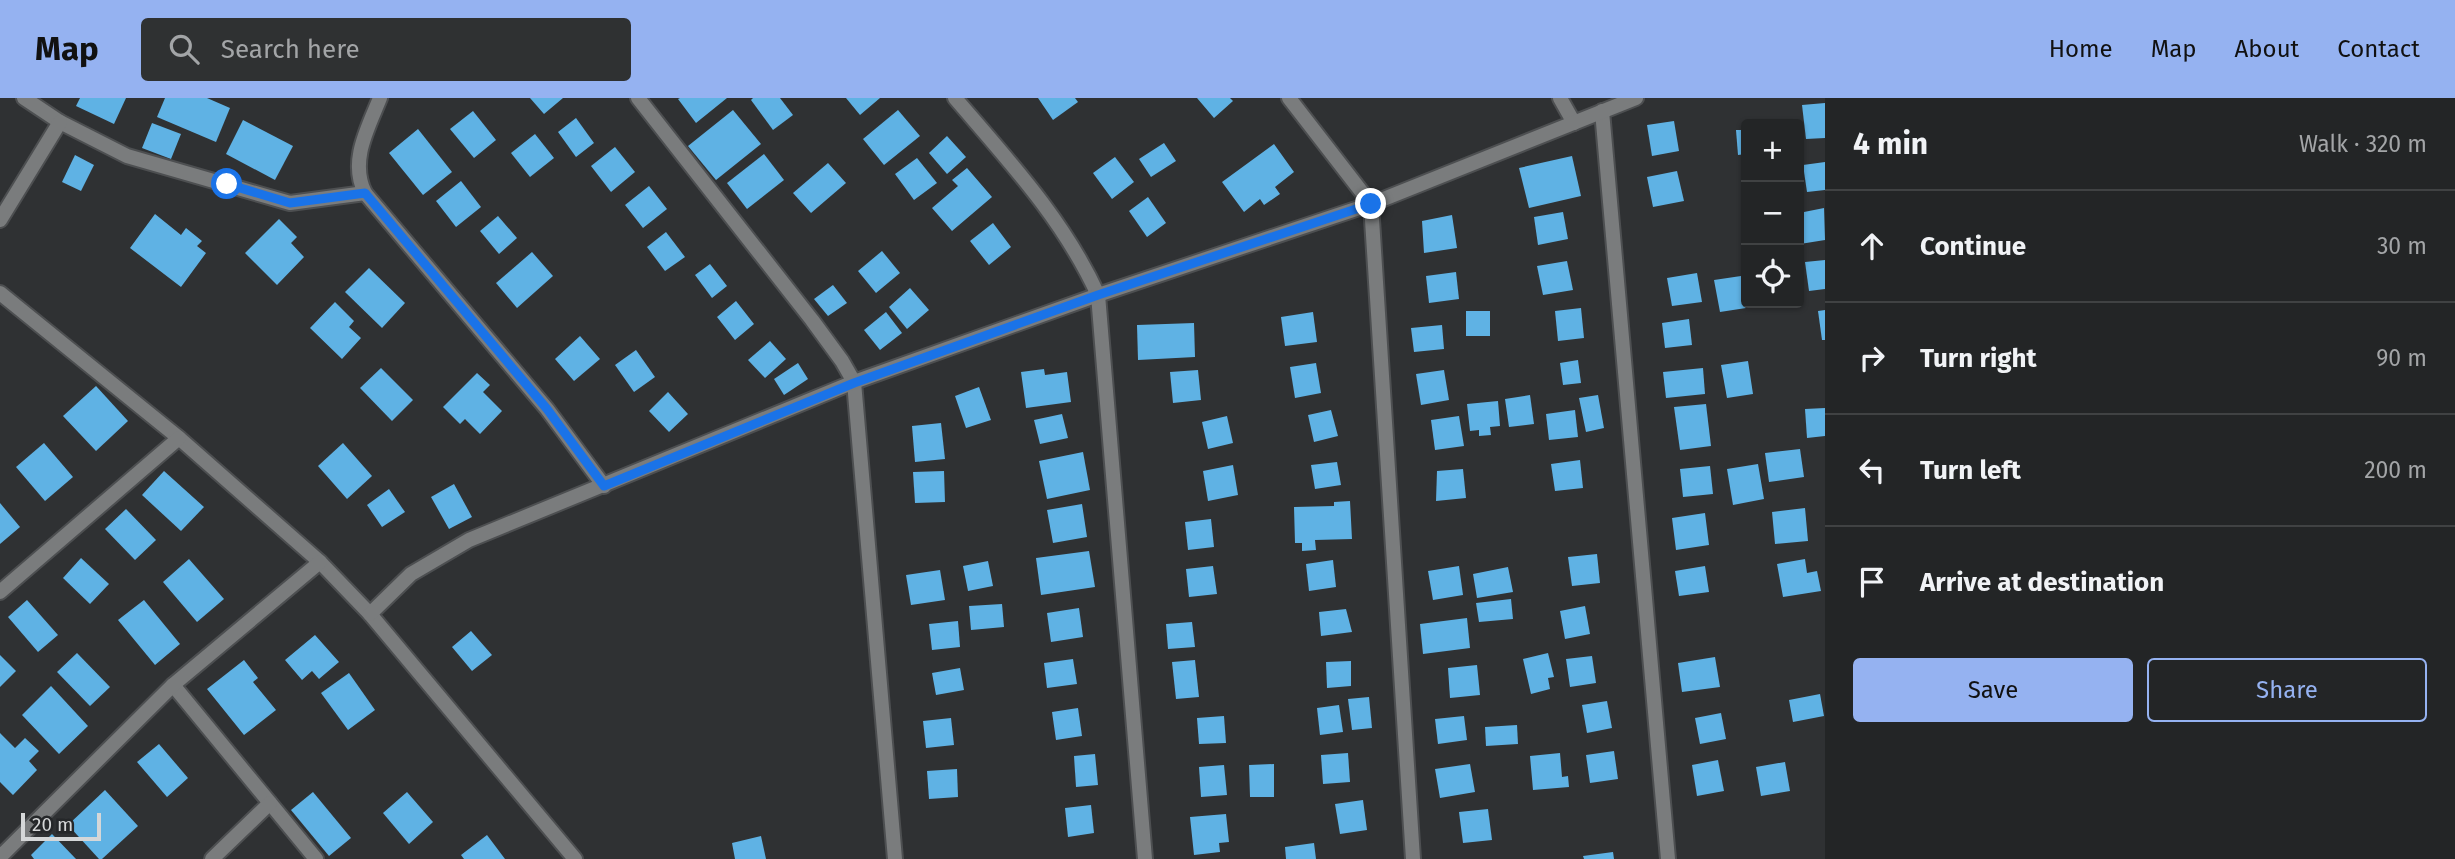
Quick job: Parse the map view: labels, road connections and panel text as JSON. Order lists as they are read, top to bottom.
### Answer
{
  "scale_bar": "20 m",
  "page": {
    "header": "Map",
    "search": "Search here",
    "nav": [
      "Home",
      "Map",
      "About",
      "Contact"
    ],
    "heading": ["4 min", "Walk · 320 m"],
    "map_buttons": ["+", "−"],
    "list": [
      ["Continue", "30 m"],
      ["Turn right", "90 m"],
      ["Turn left", "200 m"],
      "Arrive at destination"
    ],
    "buttons": ["Save", "Share"],
    "scale": "20 m"
  }
}
